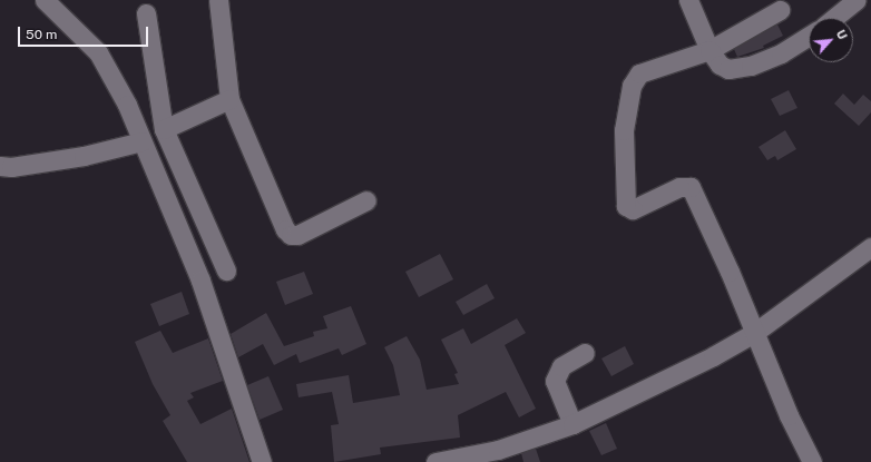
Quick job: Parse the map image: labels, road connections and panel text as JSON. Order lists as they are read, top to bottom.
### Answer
{
  "scale_bar": "50 m",
  "north": "top right"
}
